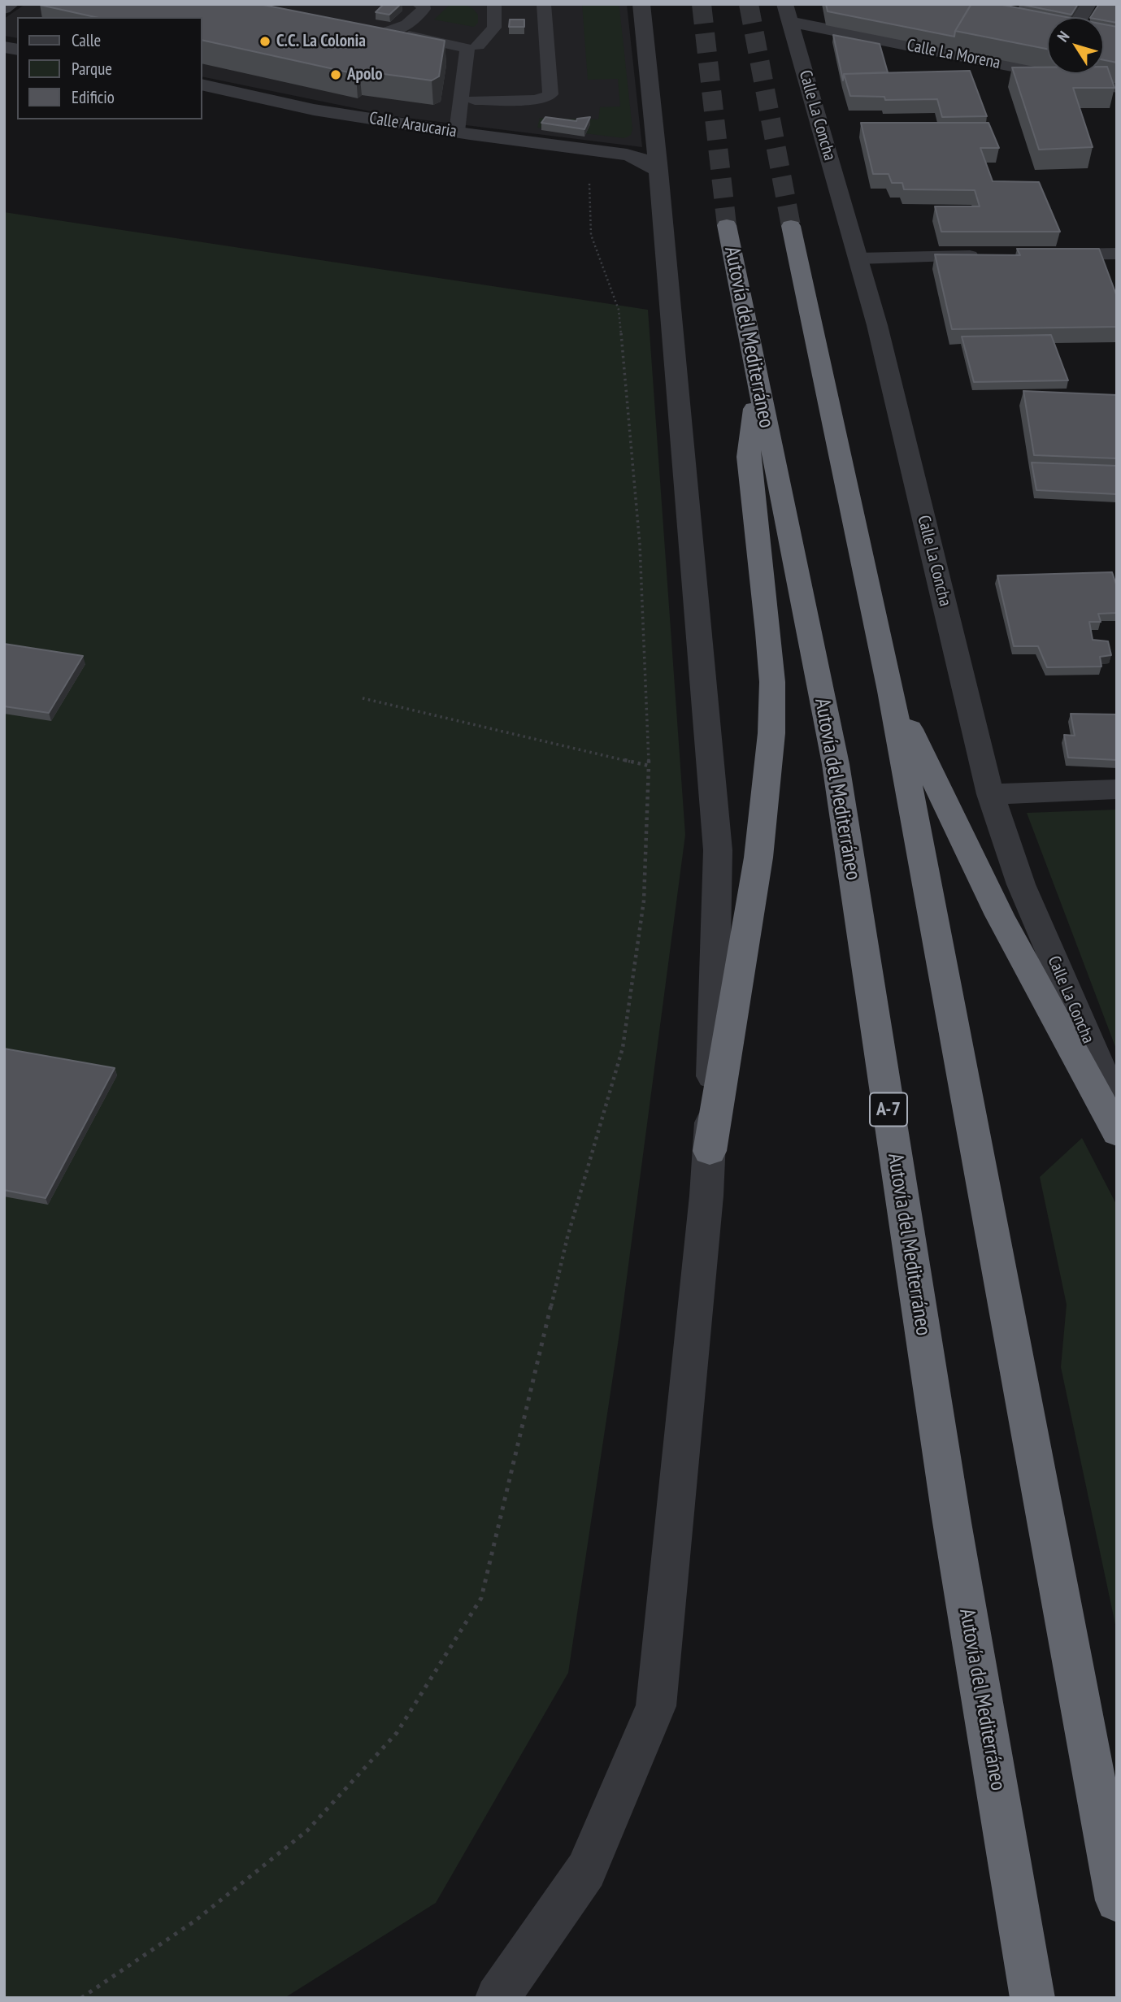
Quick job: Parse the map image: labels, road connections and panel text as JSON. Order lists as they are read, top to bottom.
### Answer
{
  "streets": {
    "highway": ["Autovía del Mediterráneo", "A-7"],
    "street": ["Calle La Morena", "Calle La Concha", "Calle Araucaria"]
  },
  "crossings": [
    ["Calle La Morena", "Calle La Concha"]
  ],
  "places": ["C.C. La Colonia", "Apolo"],
  "legend": ["Calle", "Parque", "Edificio"],
  "north": "top left"
}
